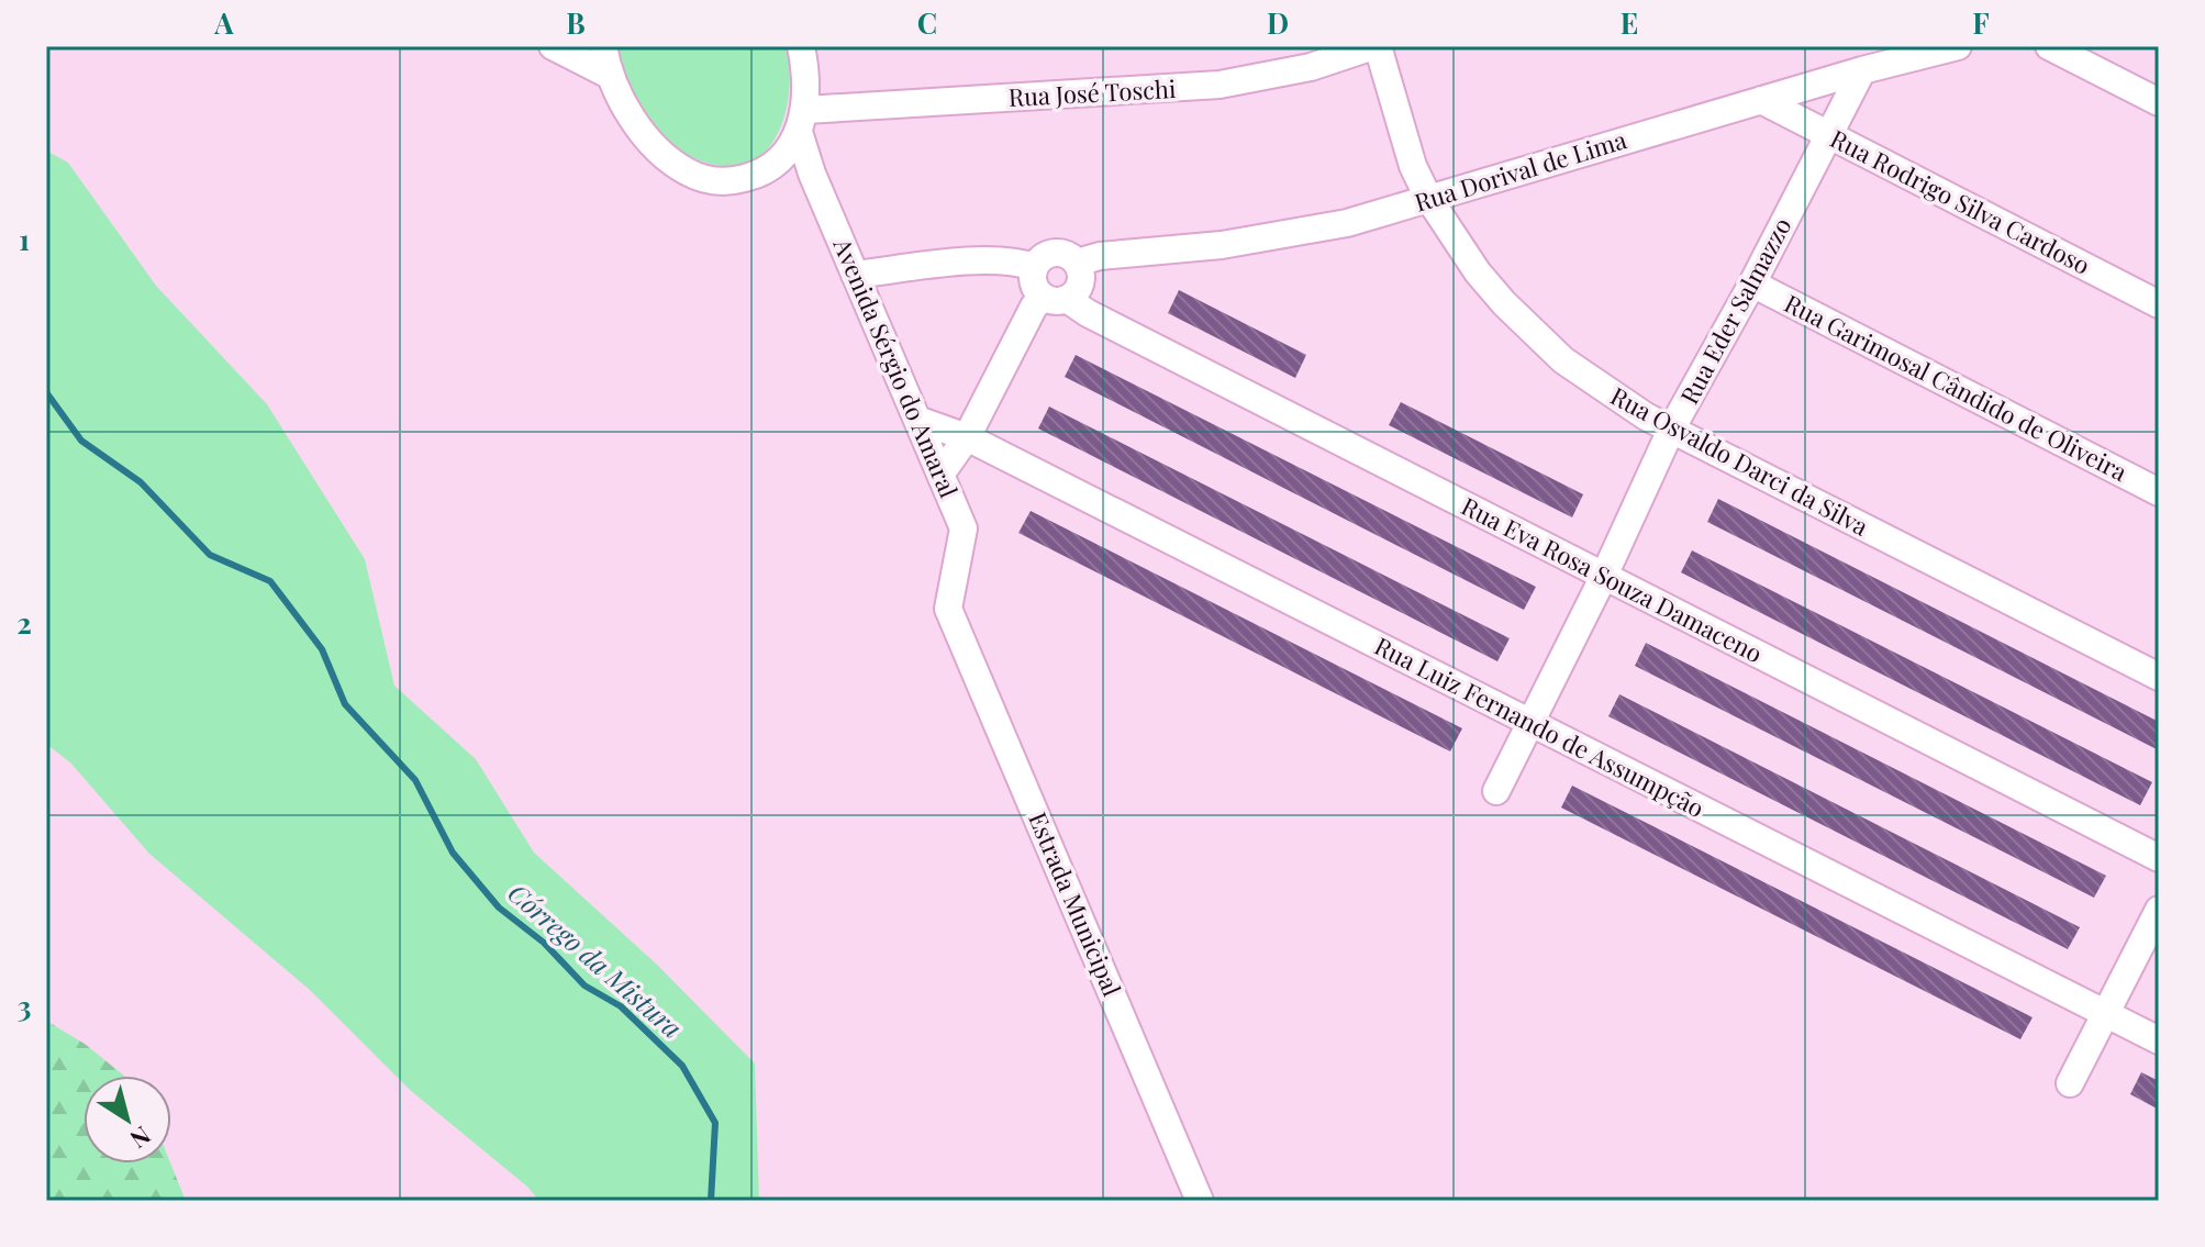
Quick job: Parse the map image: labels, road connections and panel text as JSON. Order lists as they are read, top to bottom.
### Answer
{
  "streets": {
    "street": [
      "Rua José Toschi",
      "Rua Dorival de Lima",
      "Rua Rodrigo Silva Cardoso",
      "Rua Eder Salmazzo",
      "Avenida Sérgio do Amaral",
      "Rua Garimosal Cândido de Oliveira",
      "Rua Osvaldo Darci da Silva",
      "Rua Eva Rosa Souza Damaceno",
      "Rua Luiz Fernando de Assumpção",
      "Estrada Municipal"
    ]
  },
  "crossings": [
    ["Rua José Toschi", "Avenida Sérgio do Amaral"],
    ["Rua José Toschi", "Rua Osvaldo Darci da Silva"],
    ["Rua Dorival de Lima", "Rua Rodrigo Silva Cardoso"],
    ["Rua Dorival de Lima", "Rua Eder Salmazzo"],
    ["Rua Dorival de Lima", "Rua Osvaldo Darci da Silva"],
    ["Rua Dorival de Lima", "Rua Eva Rosa Souza Damaceno"],
    ["Rua Rodrigo Silva Cardoso", "Rua Eder Salmazzo"],
    ["Rua Eder Salmazzo", "Rua Garimosal Cândido de Oliveira"],
    ["Rua Eder Salmazzo", "Rua Osvaldo Darci da Silva"],
    ["Rua Eder Salmazzo", "Rua Eva Rosa Souza Damaceno"],
    ["Rua Eder Salmazzo", "Rua Luiz Fernando de Assumpção"],
    ["Avenida Sérgio do Amaral", "Rua Luiz Fernando de Assumpção"],
    ["Avenida Sérgio do Amaral", "Estrada Municipal"]
  ],
  "water": ["Córrego da Mistura"],
  "north": "bottom right",
  "grid": {
    "columns": [
      "A",
      "B",
      "C",
      "D",
      "E",
      "F"
    ],
    "rows": ["1", "2", "3"]
  }
}
